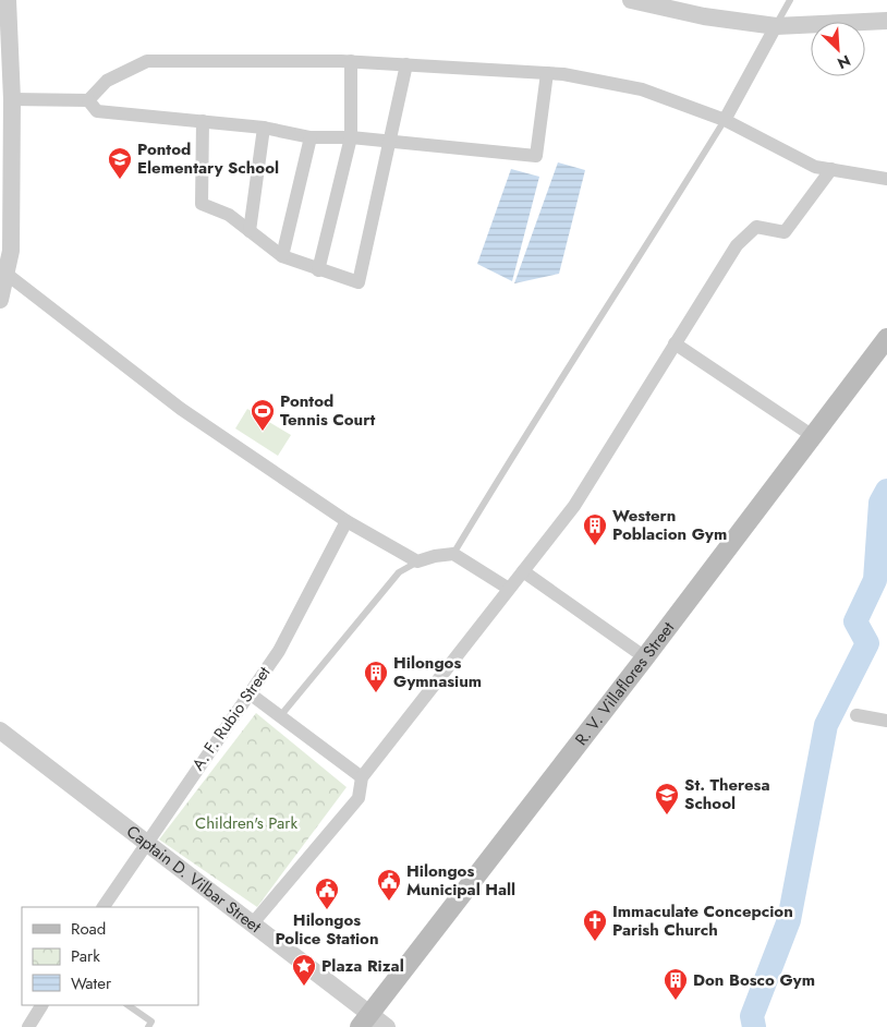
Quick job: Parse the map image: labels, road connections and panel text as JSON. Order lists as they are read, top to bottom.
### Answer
{
  "streets": {
    "main road": ["R. V. Villaflores Street"],
    "street": ["A. F. Rubio Street", "Captain D. Vilbar Street"]
  },
  "crossings": [
    ["R. V. Villaflores Street", "Captain D. Vilbar Street"],
    ["A. F. Rubio Street", "Captain D. Vilbar Street"]
  ],
  "parks": ["Children's Park"],
  "places": {
    "school or university": ["Pontod Elementary School", "St. Theresa School"],
    "sports": ["Pontod Tennis Court"],
    "building": ["Western Poblacion Gym", "Hilongos Gymnasium", "Don Bosco Gym"],
    "public building": ["Hilongos Municipal Hall", "Hilongos Police Station"],
    "church": ["Immaculate Concepcion Parish Church"],
    "place": ["Plaza Rizal"]
  },
  "legend": ["Road", "Park", "Water"],
  "north": "bottom right"
}
